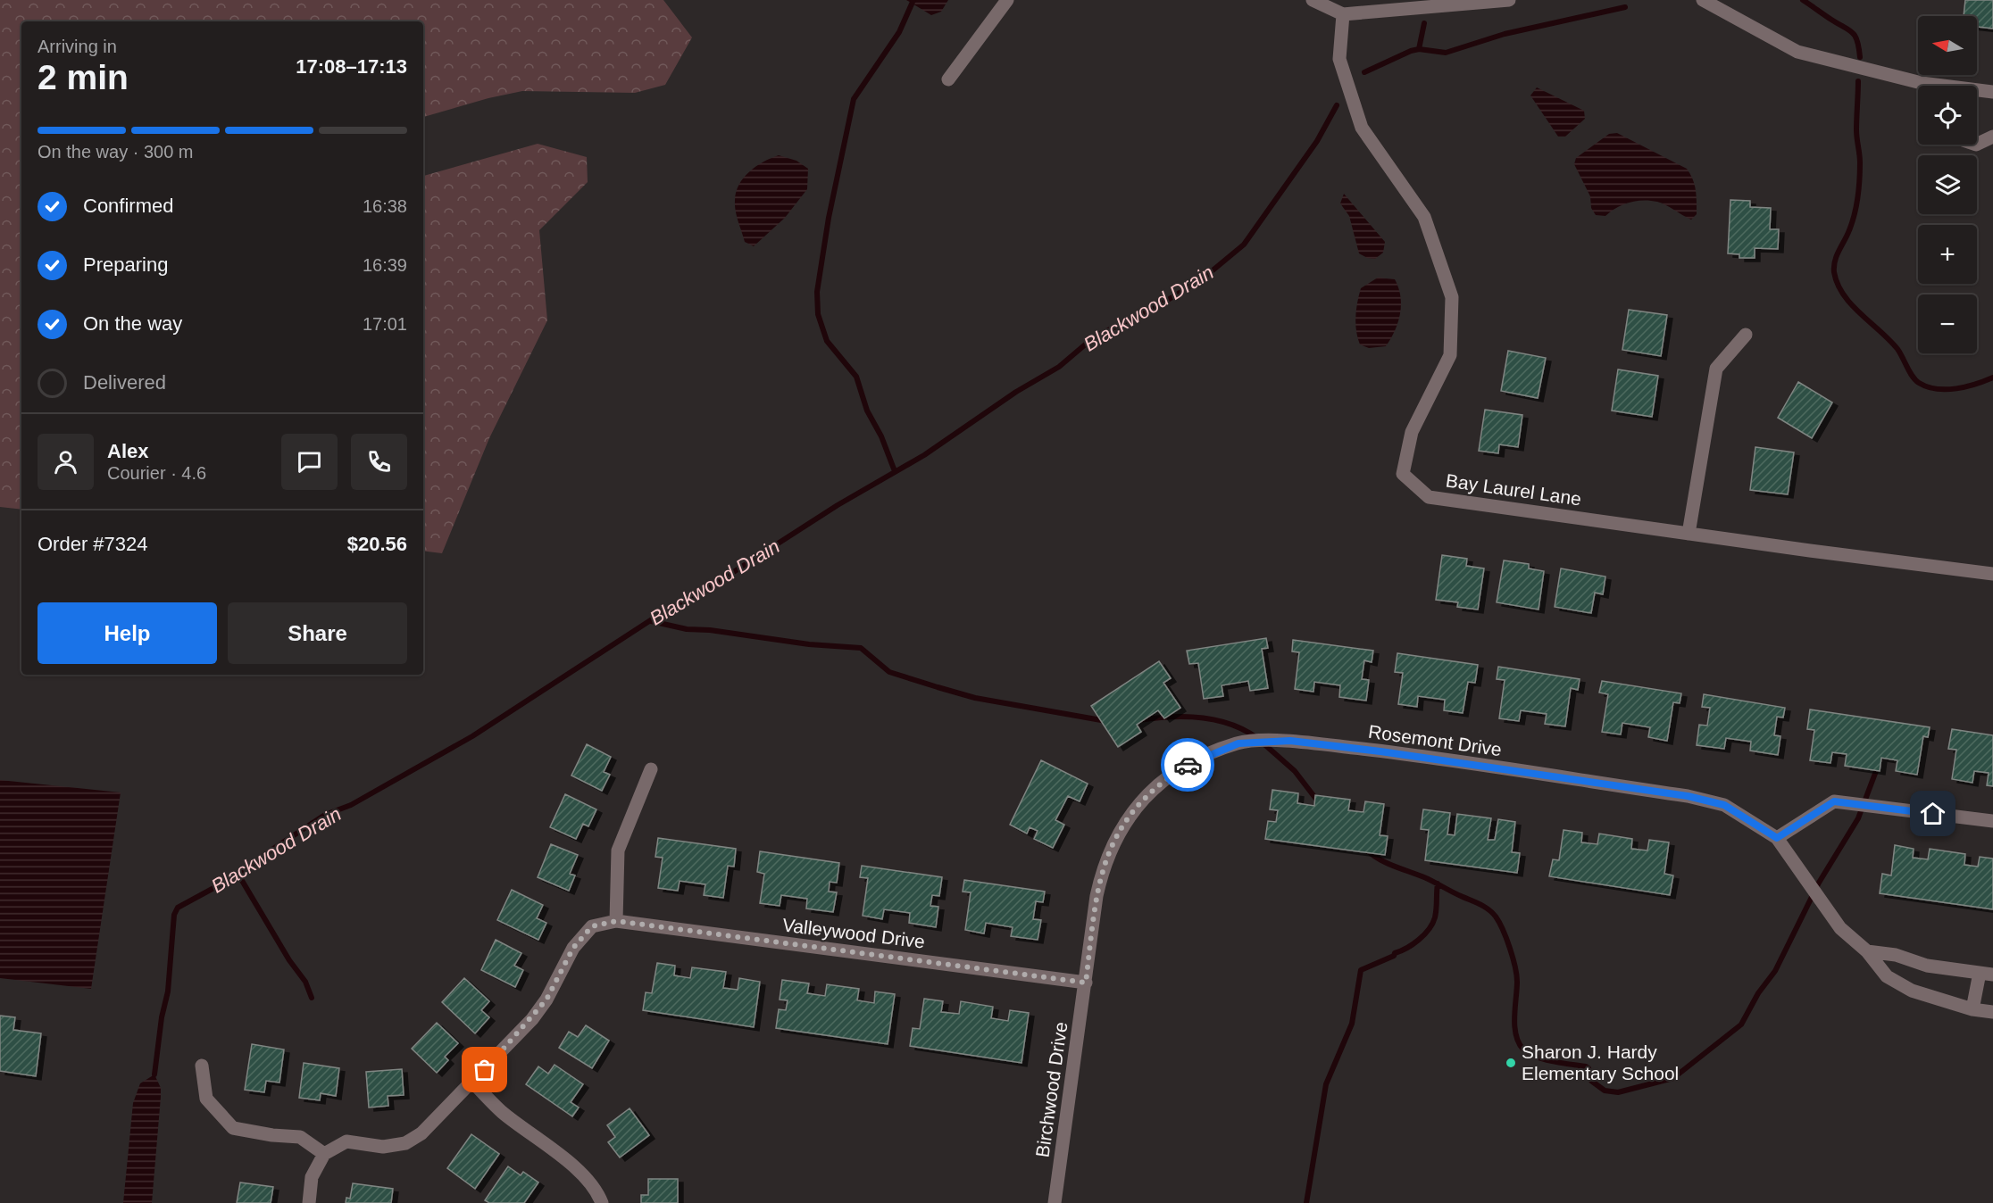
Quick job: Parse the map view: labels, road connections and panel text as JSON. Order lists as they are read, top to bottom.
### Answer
{
  "streets": {
    "street": [
      "Bay Laurel Lane",
      "Rosemont Drive",
      "Valleywood Drive",
      "Birchwood Drive"
    ]
  },
  "crossings": [
    ["Rosemont Drive", "Valleywood Drive"],
    ["Rosemont Drive", "Birchwood Drive"],
    ["Valleywood Drive", "Birchwood Drive"]
  ],
  "water": ["Blackwood Drain"],
  "places": ["Sharon J. Hardy Elementary School"],
  "north": "left",
  "page": {
    "map_buttons": ["+", "−"],
    "heading": ["2 min", "Arriving in", "17:08–17:13"],
    "panel": [
      "Alex",
      "Courier · 4.6",
      "Order #7324",
      "$20.56"
    ],
    "bar": "On the way · 300 m",
    "list": [
      ["Confirmed", "16:38"],
      ["Preparing", "16:39"],
      ["On the way", "17:01"],
      "Delivered"
    ],
    "buttons": ["Help", "Share"]
  }
}
